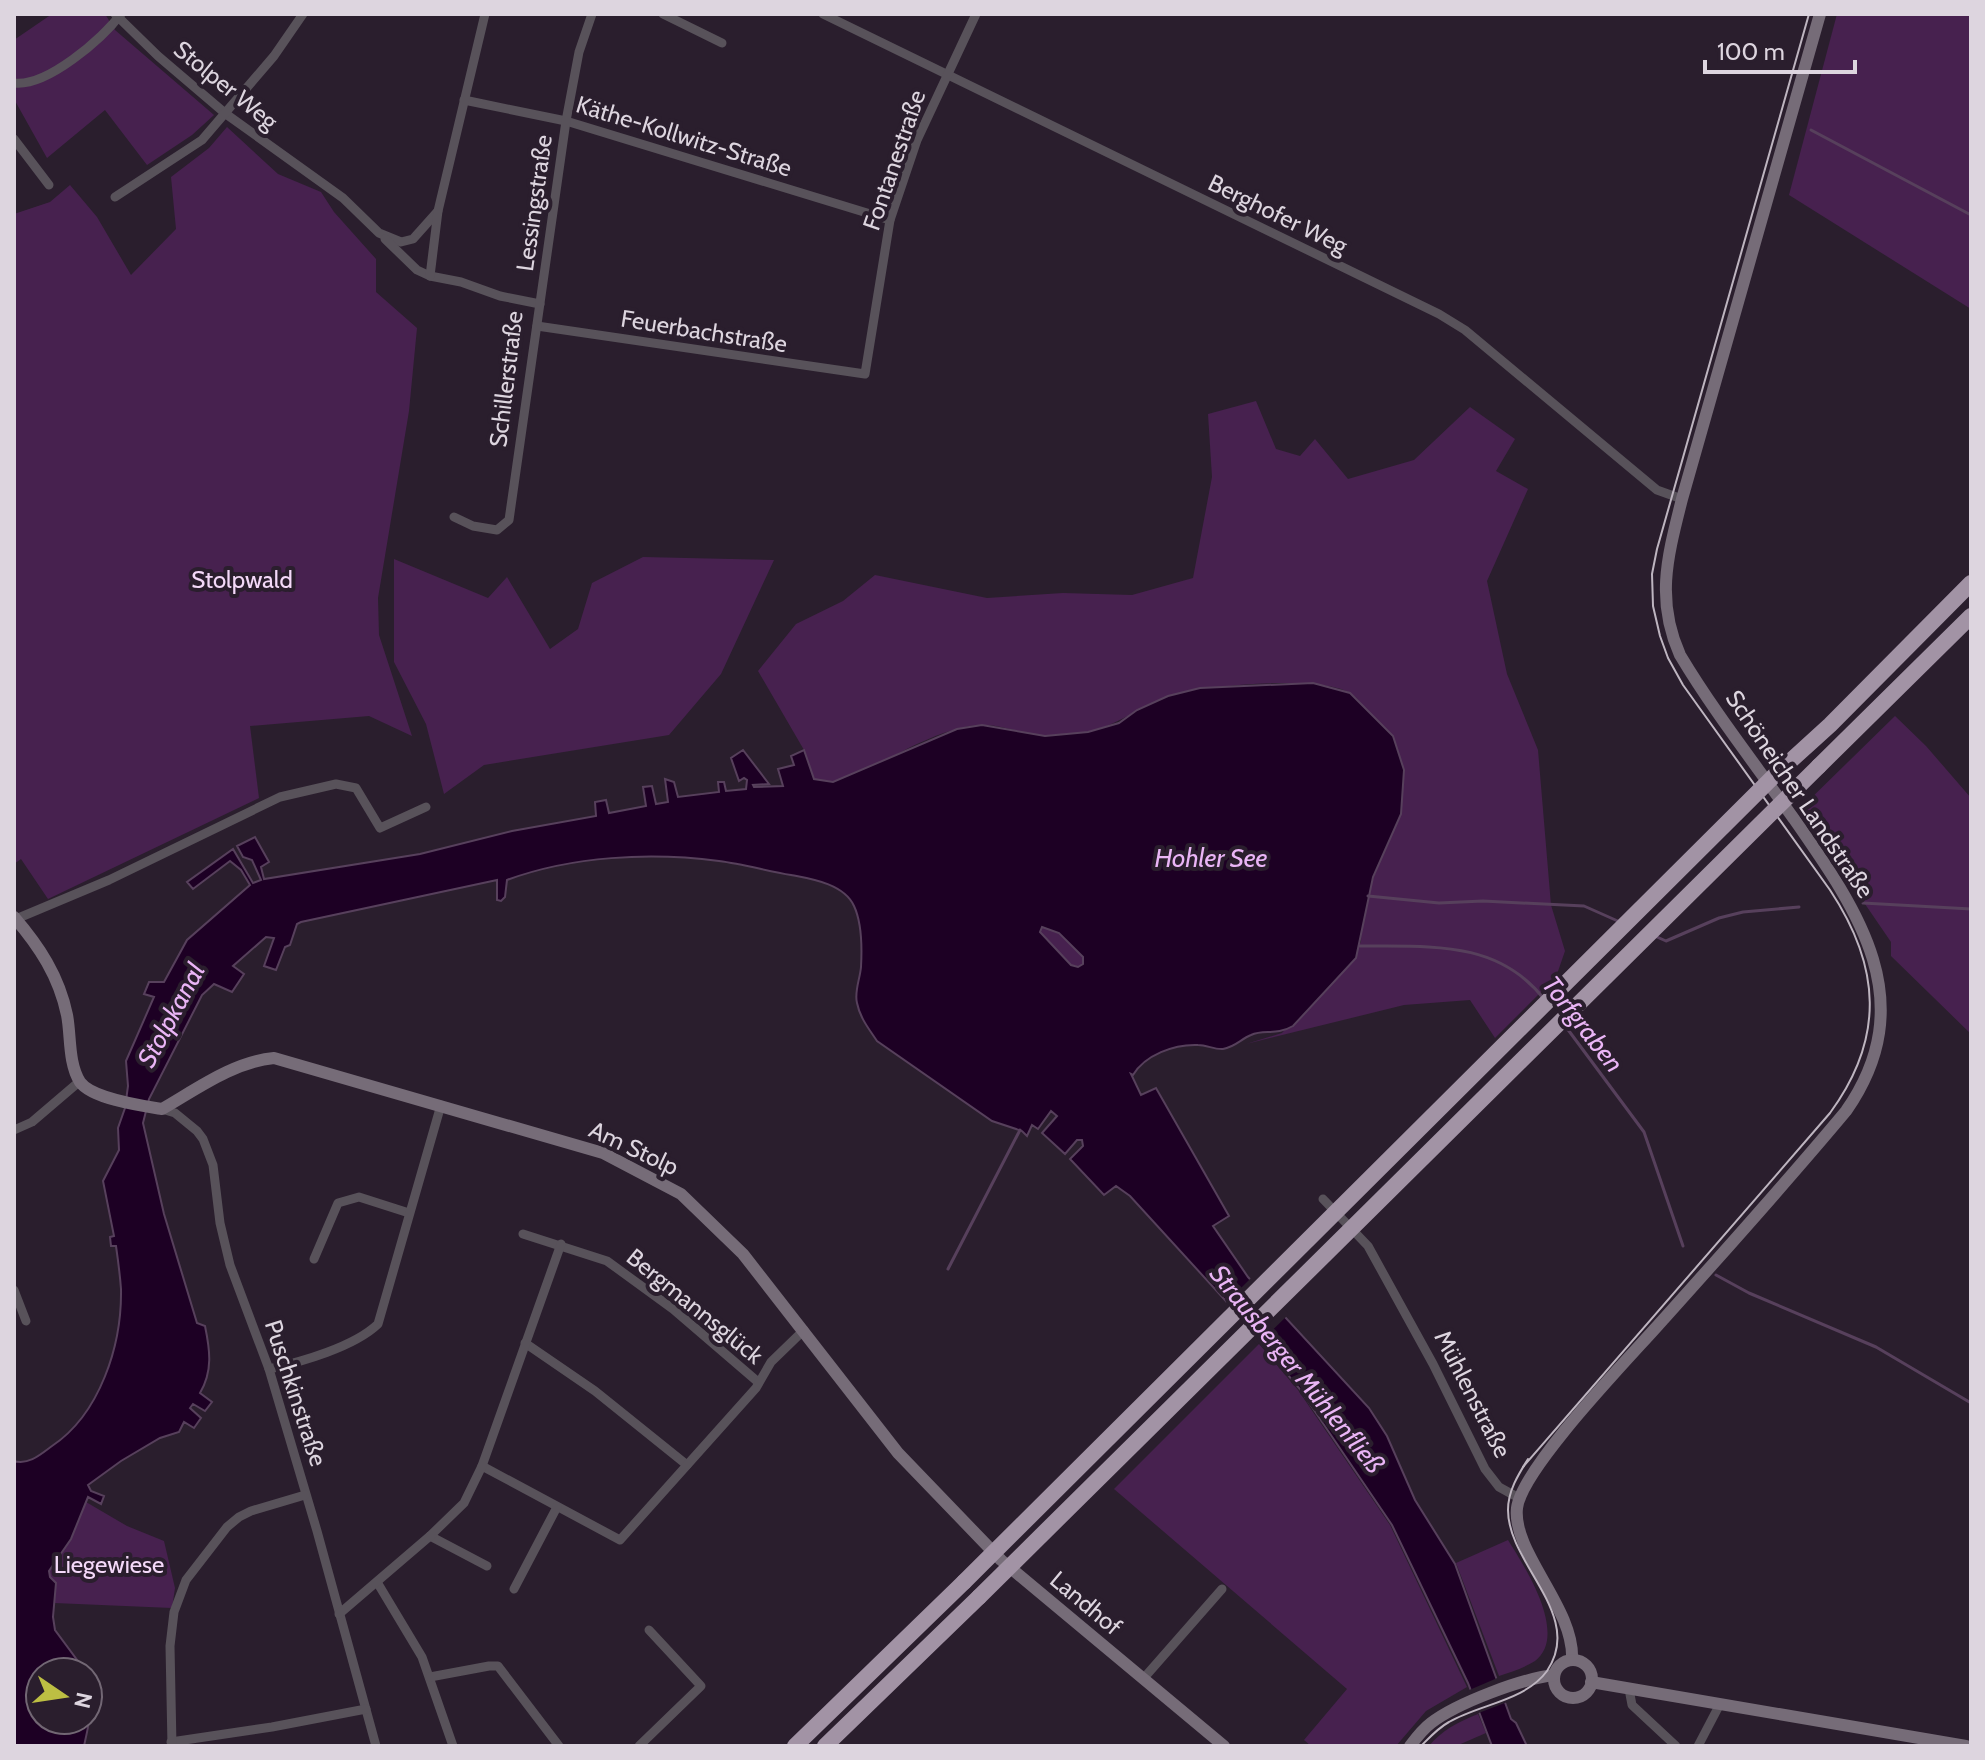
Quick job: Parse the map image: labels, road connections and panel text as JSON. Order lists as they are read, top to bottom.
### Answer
{
  "streets": {
    "main road": ["Schöneicher Landstraße", "Am Stolp", "Landhof"],
    "street": [
      "Stolper Weg",
      "Käthe-Kollwitz-Straße",
      "Fontanestraße",
      "Lessingstraße",
      "Berghofer Weg",
      "Feuerbachstraße",
      "Schillerstraße",
      "Bergmannsglück",
      "Puschkinstraße",
      "Mühlenstraße"
    ]
  },
  "crossings": [
    ["Stolper Weg", "Schillerstraße"],
    ["Käthe-Kollwitz-Straße", "Fontanestraße"],
    ["Käthe-Kollwitz-Straße", "Lessingstraße"],
    ["Fontanestraße", "Berghofer Weg"],
    ["Fontanestraße", "Feuerbachstraße"],
    ["Lessingstraße", "Schillerstraße"],
    ["Berghofer Weg", "Schöneicher Landstraße"],
    ["Feuerbachstraße", "Schillerstraße"],
    ["Schöneicher Landstraße", "Mühlenstraße"],
    ["Am Stolp", "Bergmannsglück"],
    ["Am Stolp", "Puschkinstraße"],
    ["Am Stolp", "Landhof"]
  ],
  "water": [
    "Hohler See",
    "Stolpkanal",
    "Torfgraben",
    "Strausberger Mühlenfließ"
  ],
  "parks": ["Stolpwald", "Liegewiese"],
  "scale_bar": "100 m",
  "north": "right"
}
